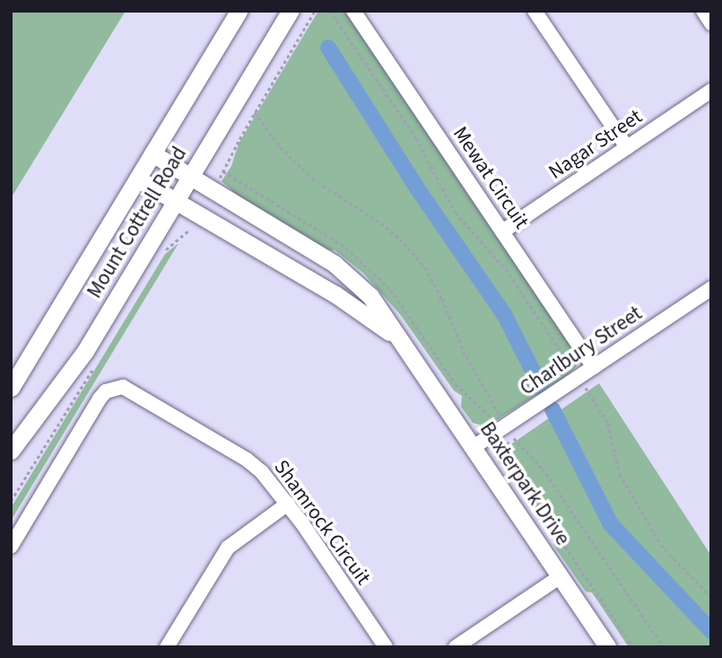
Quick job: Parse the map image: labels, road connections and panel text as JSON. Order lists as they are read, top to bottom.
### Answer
{
  "streets": {
    "street": [
      "Nagar Street",
      "Mewat Circuit",
      "Mount Cottrell Road",
      "Charlbury Street",
      "Baxterpark Drive",
      "Shamrock Circuit"
    ]
  },
  "crossings": [
    ["Nagar Street", "Mewat Circuit"],
    ["Mewat Circuit", "Charlbury Street"],
    ["Mount Cottrell Road", "Baxterpark Drive"],
    ["Charlbury Street", "Baxterpark Drive"]
  ]
}
